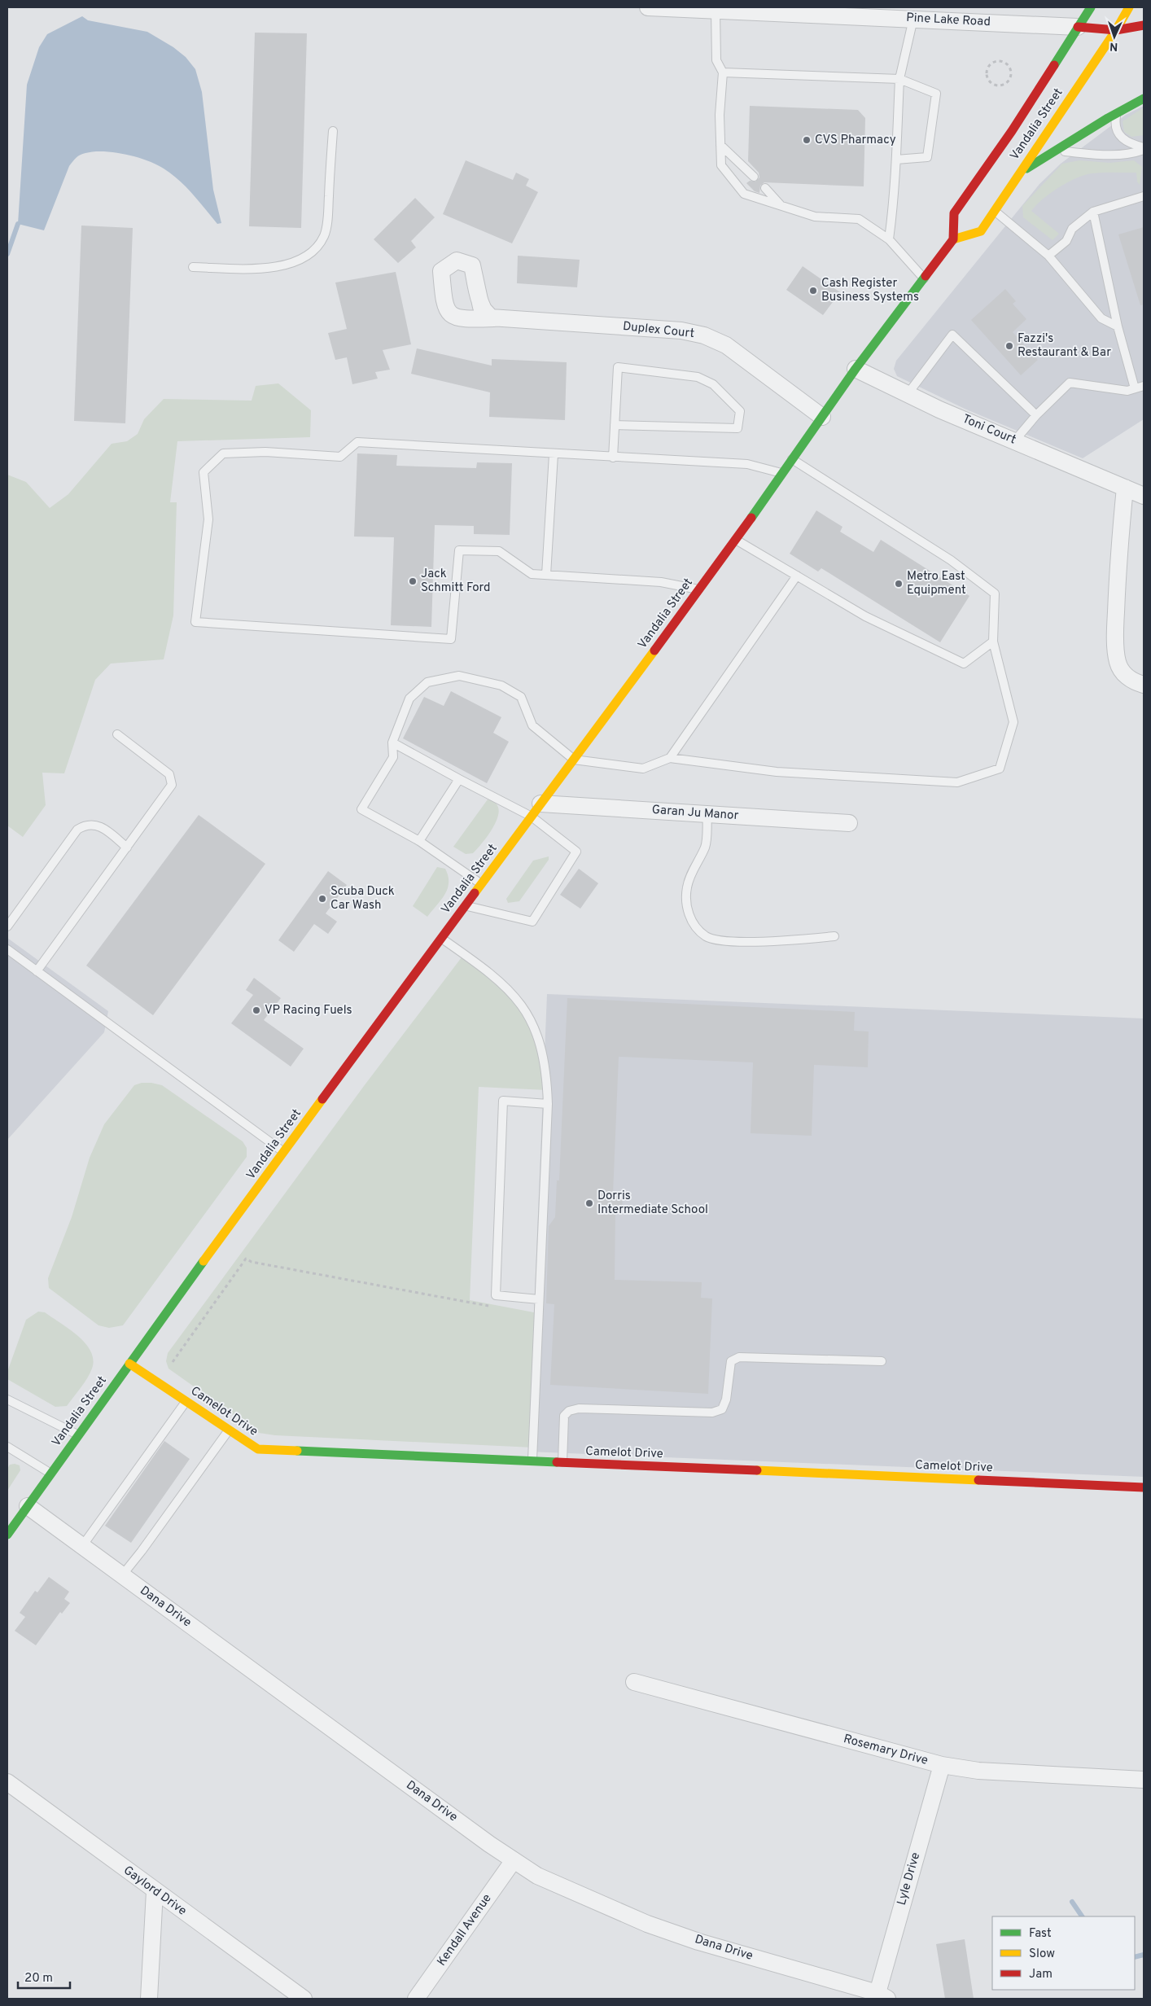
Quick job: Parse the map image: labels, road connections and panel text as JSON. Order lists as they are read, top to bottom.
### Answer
{
  "streets": {
    "main road": ["Vandalia Street", "Camelot Drive"],
    "street": [
      "Pine Lake Road",
      "Duplex Court",
      "Toni Court",
      "Garan Ju Manor",
      "Dana Drive",
      "Rosemary Drive",
      "Lyle Drive",
      "Gaylord Drive",
      "Kendall Avenue"
    ]
  },
  "crossings": [
    ["Pine Lake Road", "Vandalia Street"],
    ["Vandalia Street", "Duplex Court"],
    ["Vandalia Street", "Toni Court"],
    ["Vandalia Street", "Garan Ju Manor"],
    ["Vandalia Street", "Camelot Drive"],
    ["Vandalia Street", "Dana Drive"],
    ["Dana Drive", "Lyle Drive"],
    ["Dana Drive", "Kendall Avenue"],
    ["Rosemary Drive", "Lyle Drive"]
  ],
  "places": [
    "CVS Pharmacy",
    "Cash Register Business Systems",
    "Fazzi's Restaurant & Bar",
    "Jack Schmitt Ford",
    "Metro East Equipment",
    "Scuba Duck Car Wash",
    "VP Racing Fuels",
    "Dorris Intermediate School"
  ],
  "legend": ["Fast", "Slow", "Jam"],
  "scale_bar": "20 m",
  "north": "bottom"
}
